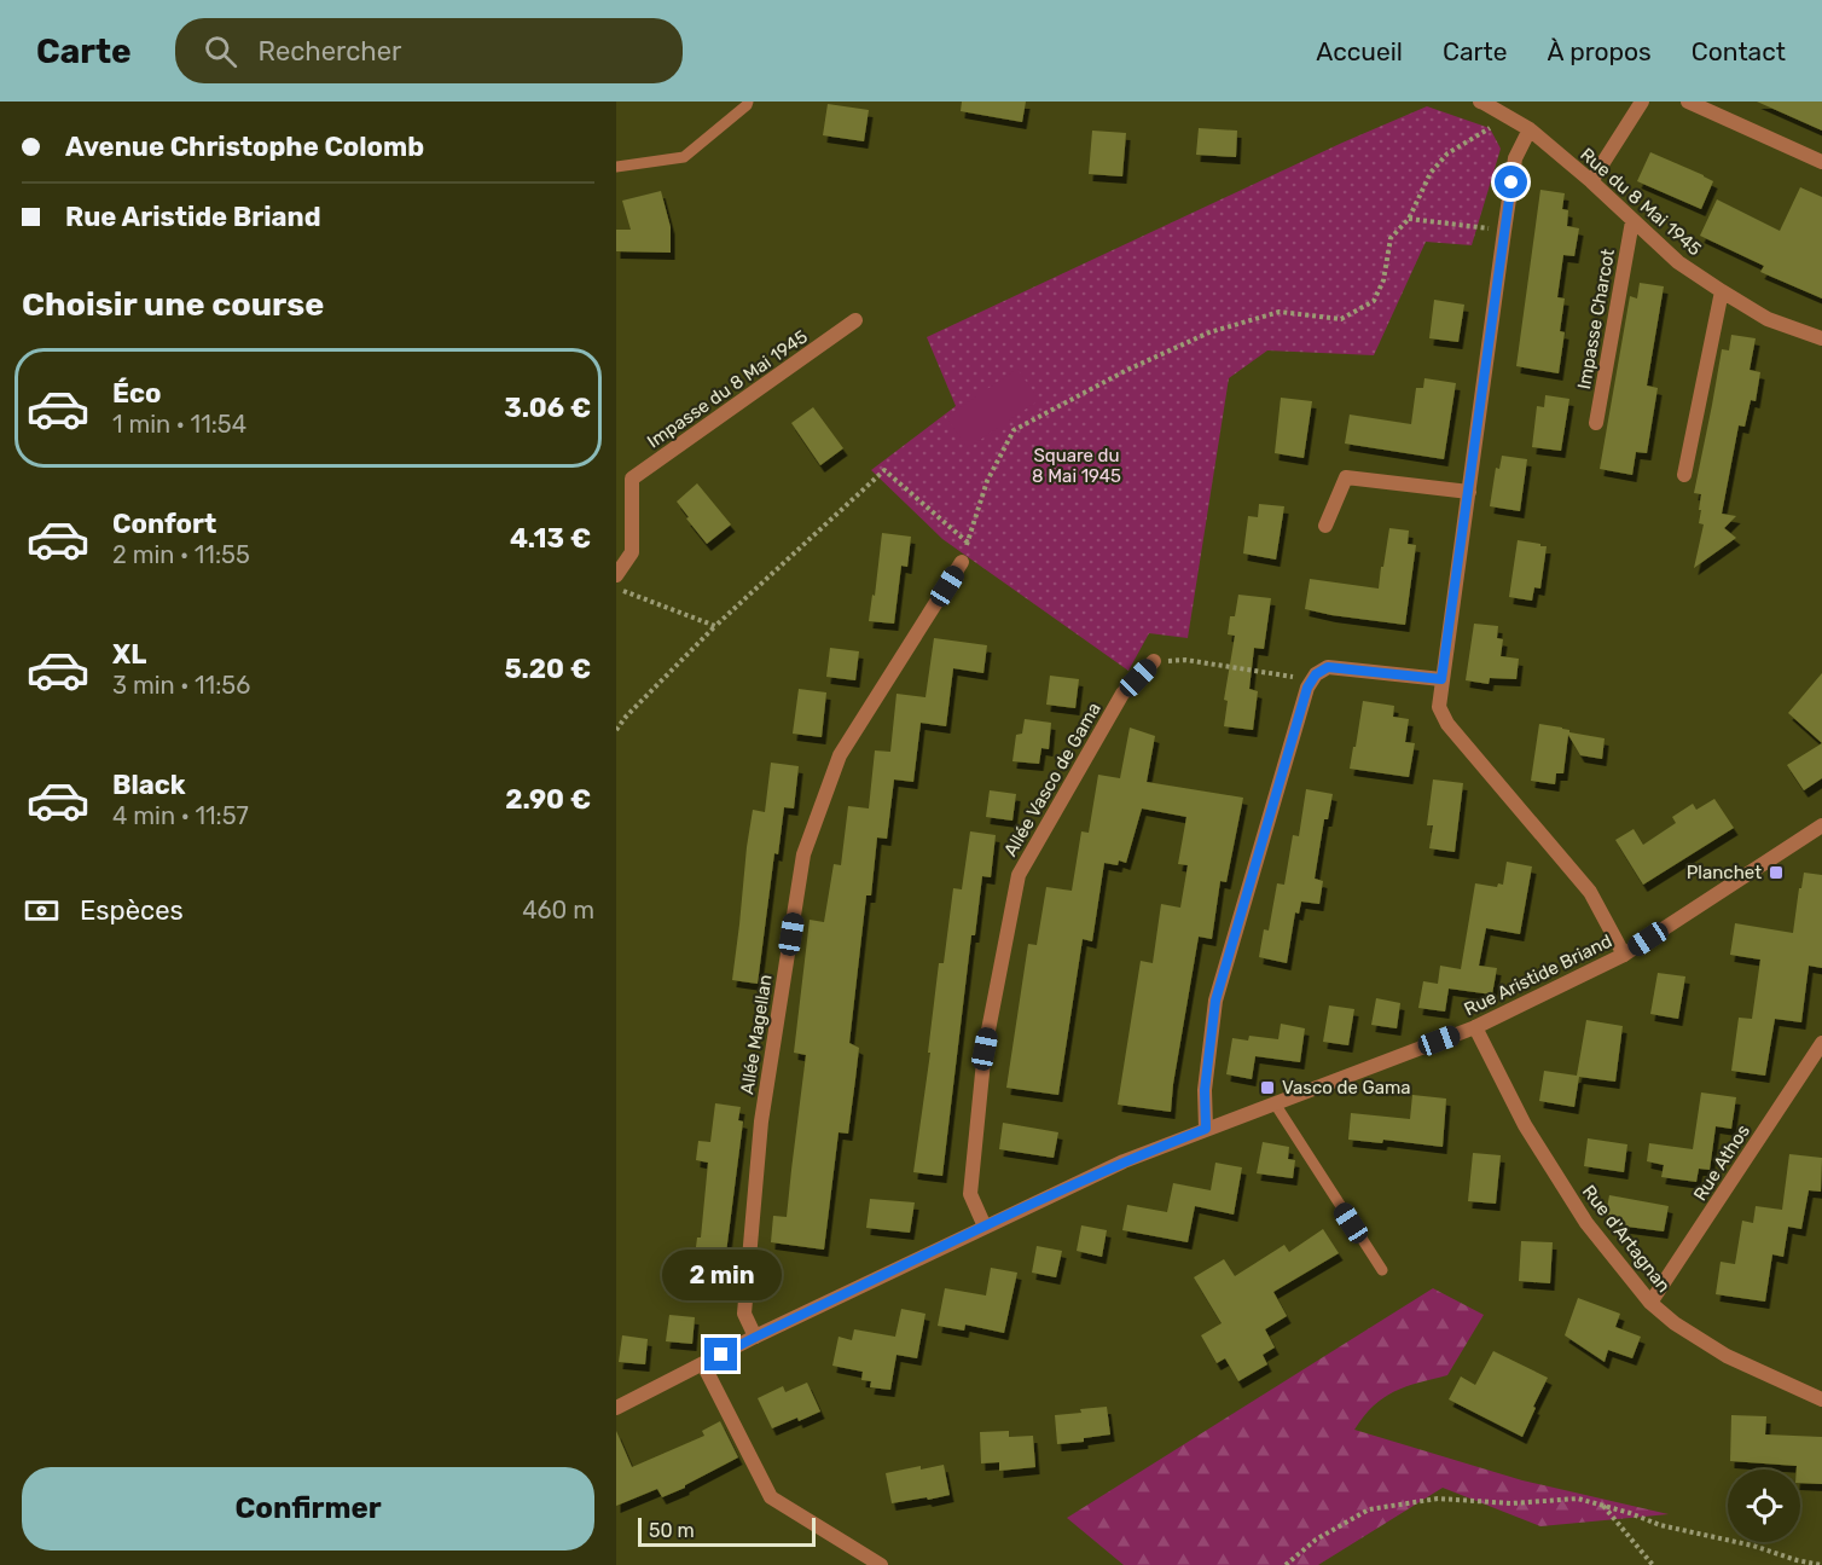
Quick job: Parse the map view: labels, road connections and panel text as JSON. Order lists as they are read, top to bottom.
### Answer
{
  "streets": {
    "street": [
      "Rue du 8 Mai 1945",
      "Impasse Charcot",
      "Impasse du 8 Mai 1945",
      "Allée Vasco de Gama",
      "Rue Aristide Briand",
      "Allée Magellan",
      "Rue Athos",
      "Rue d'Artagnan"
    ]
  },
  "crossings": [
    ["Rue du 8 Mai 1945", "Impasse Charcot"],
    ["Allée Vasco de Gama", "Rue Aristide Briand"],
    ["Rue Aristide Briand", "Allée Magellan"],
    ["Rue Aristide Briand", "Rue d'Artagnan"],
    ["Rue Athos", "Rue d'Artagnan"]
  ],
  "parks": ["Square du 8 Mai 1945"],
  "places": {
    "transit": ["Planchet", "Vasco de Gama"]
  },
  "scale_bar": "50 m",
  "page": {
    "header": "Carte",
    "search": "Rechercher",
    "nav": [
      "Accueil",
      "Carte",
      "À propos",
      "Contact"
    ],
    "banner": ["Avenue Christophe Colomb", "Rue Aristide Briand"],
    "heading": "Choisir une course",
    "list": [
      {
        "name": "Éco",
        "note": "1 min · 11:54",
        "value": "3.06 €"
      },
      {
        "name": "Confort",
        "note": "2 min · 11:55",
        "value": "4.13 €"
      },
      {
        "name": "XL",
        "note": "3 min · 11:56",
        "value": "5.20 €"
      },
      {
        "name": "Black",
        "note": "4 min · 11:57",
        "value": "2.90 €"
      }
    ],
    "pay": ["Espèces", "460 m"],
    "bubble": "2 min",
    "buttons": "Confirmer",
    "scale": "50 m"
  }
}
